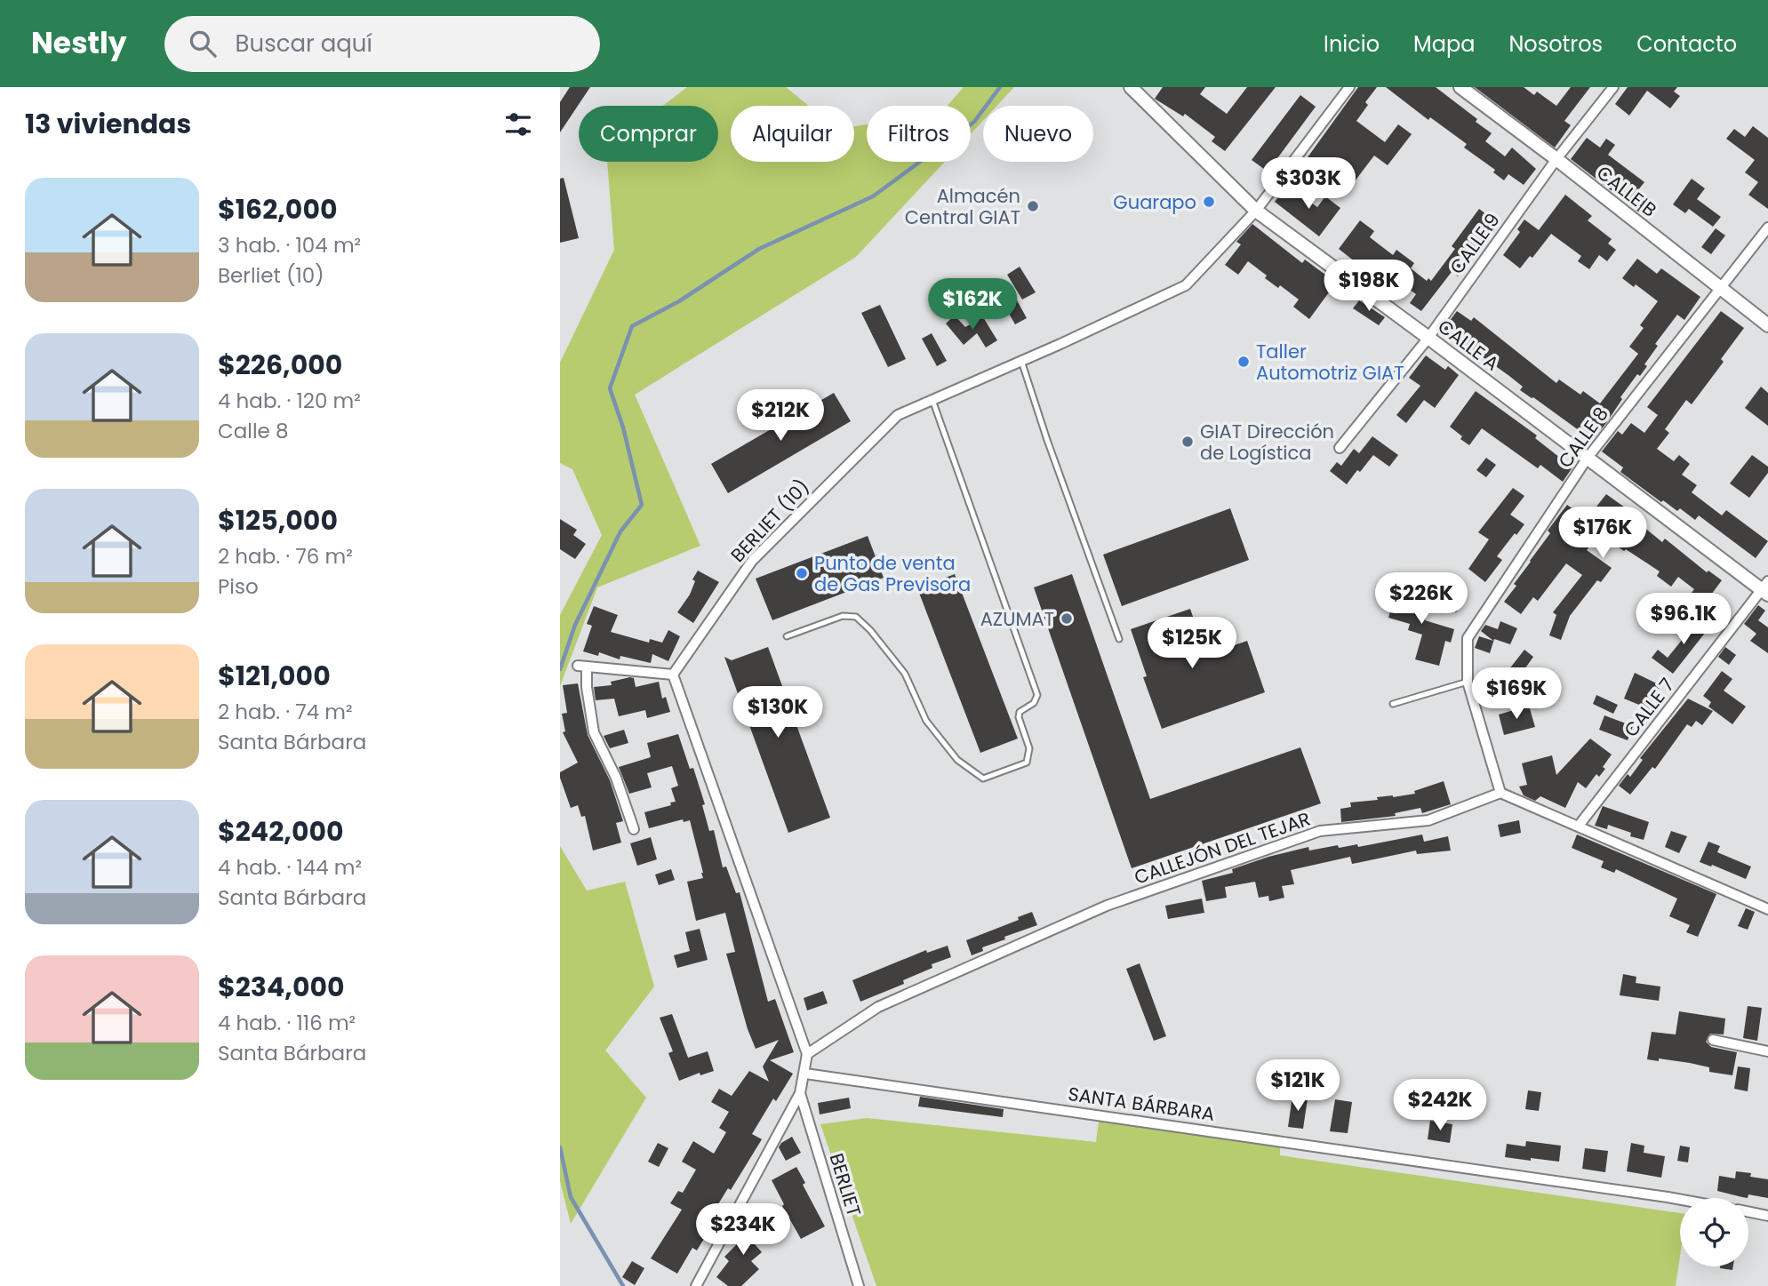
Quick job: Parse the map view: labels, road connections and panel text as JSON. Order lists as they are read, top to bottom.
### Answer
{
  "streets": {
    "street": [
      "CALLE B",
      "CALLE 9",
      "CALLE A",
      "CALLE 8",
      "BERLIET (10)",
      "CALLE 7",
      "CALLEJÓN DEL TEJAR",
      "SANTA BÁRBARA",
      "BERLIET"
    ]
  },
  "crossings": [
    ["CALLE B", "CALLE 9"],
    ["CALLE B", "CALLE 8"],
    ["CALLE 9", "CALLE A"],
    ["CALLE A", "CALLE 8"],
    ["CALLE A", "BERLIET (10)"],
    ["CALLE A", "CALLE 7"],
    ["CALLE 8", "CALLEJÓN DEL TEJAR"]
  ],
  "places": [
    "Guarapo",
    "Almacén Central GIAT",
    "Taller Automotriz GIAT",
    "GIAT Dirección de Logística",
    "Punto de venta de Gas Previsora",
    "AZUMAT"
  ],
  "page": {
    "header": "Nestly",
    "search": "Buscar aquí",
    "nav": [
      "Inicio",
      "Mapa",
      "Nosotros",
      "Contacto"
    ],
    "heading": "13 viviendas",
    "chip": [
      "Comprar",
      "Alquilar",
      "Filtros",
      "Nuevo"
    ],
    "price": [
      "$303K",
      "$198K",
      "$162K",
      "$212K",
      "$176K",
      "$226K",
      "$96.1K",
      "$125K",
      "$169K",
      "$130K",
      "$121K",
      "$242K",
      "$234K"
    ],
    "list": [
      {
        "name": "$162,000",
        "note": "3 hab. · 104 m² · Berliet (10)"
      },
      {
        "name": "$226,000",
        "note": "4 hab. · 120 m² · Calle 8"
      },
      {
        "name": "$125,000",
        "note": "2 hab. · 76 m² · Piso"
      },
      {
        "name": "$121,000",
        "note": "2 hab. · 74 m² · Santa Bárbara"
      },
      {
        "name": "$242,000",
        "note": "4 hab. · 144 m² · Santa Bárbara"
      },
      {
        "name": "$234,000",
        "note": "4 hab. · 116 m² · Santa Bárbara"
      }
    ]
  }
}
